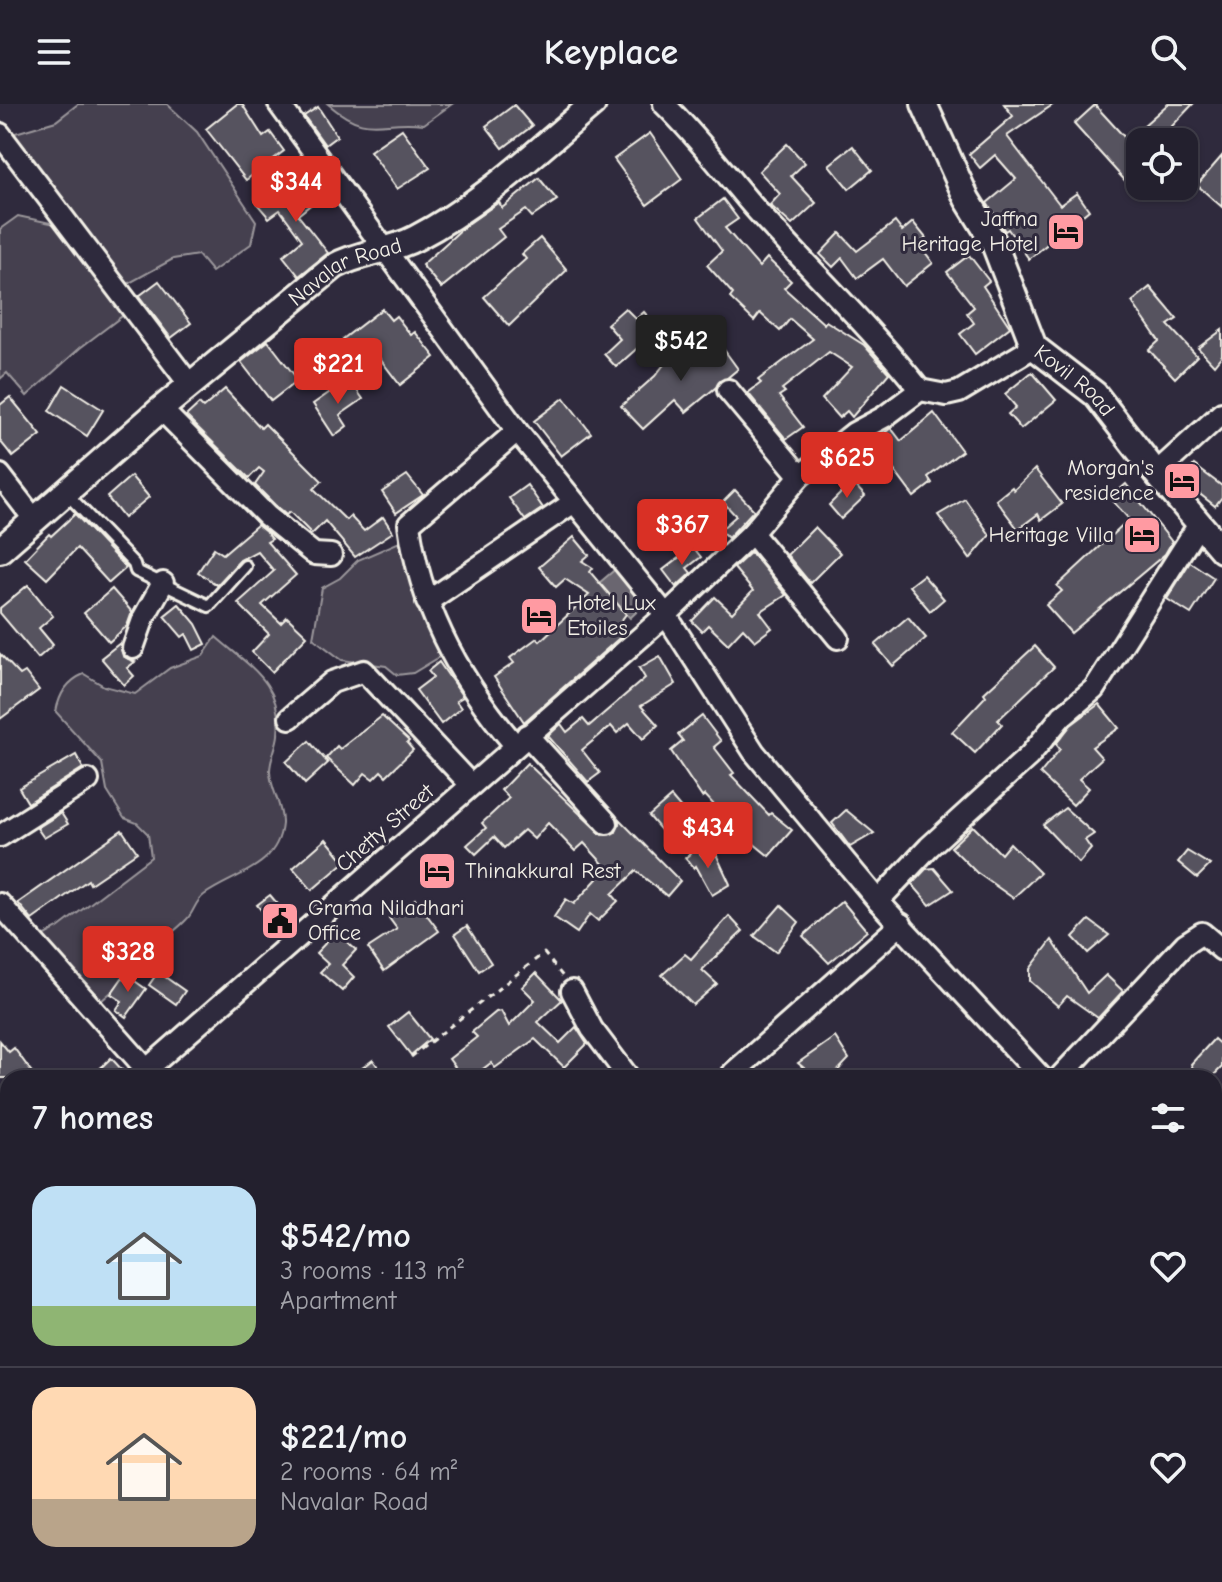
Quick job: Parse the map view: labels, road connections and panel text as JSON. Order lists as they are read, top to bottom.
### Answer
{
  "streets": {
    "street": ["Navalar Road", "Kovil Road", "Chetty Street"]
  },
  "places": {
    "hotel": [
      "Jaffna Heritage Hotel",
      "Morgan's residence",
      "Heritage Villa",
      "Hotel Lux Etoiles",
      "Thinakkural Rest"
    ],
    "public building": ["Grama Niladhari Office"]
  },
  "page": {
    "header": "Keyplace",
    "price": [
      "$344",
      "$542",
      "$221",
      "$625",
      "$367",
      "$434",
      "$328"
    ],
    "heading": "7 homes",
    "list": [
      {
        "name": "$542/mo",
        "note": "3 rooms · 113 m² · Apartment"
      },
      {
        "name": "$221/mo",
        "note": "2 rooms · 64 m² · Navalar Road"
      }
    ]
  }
}
